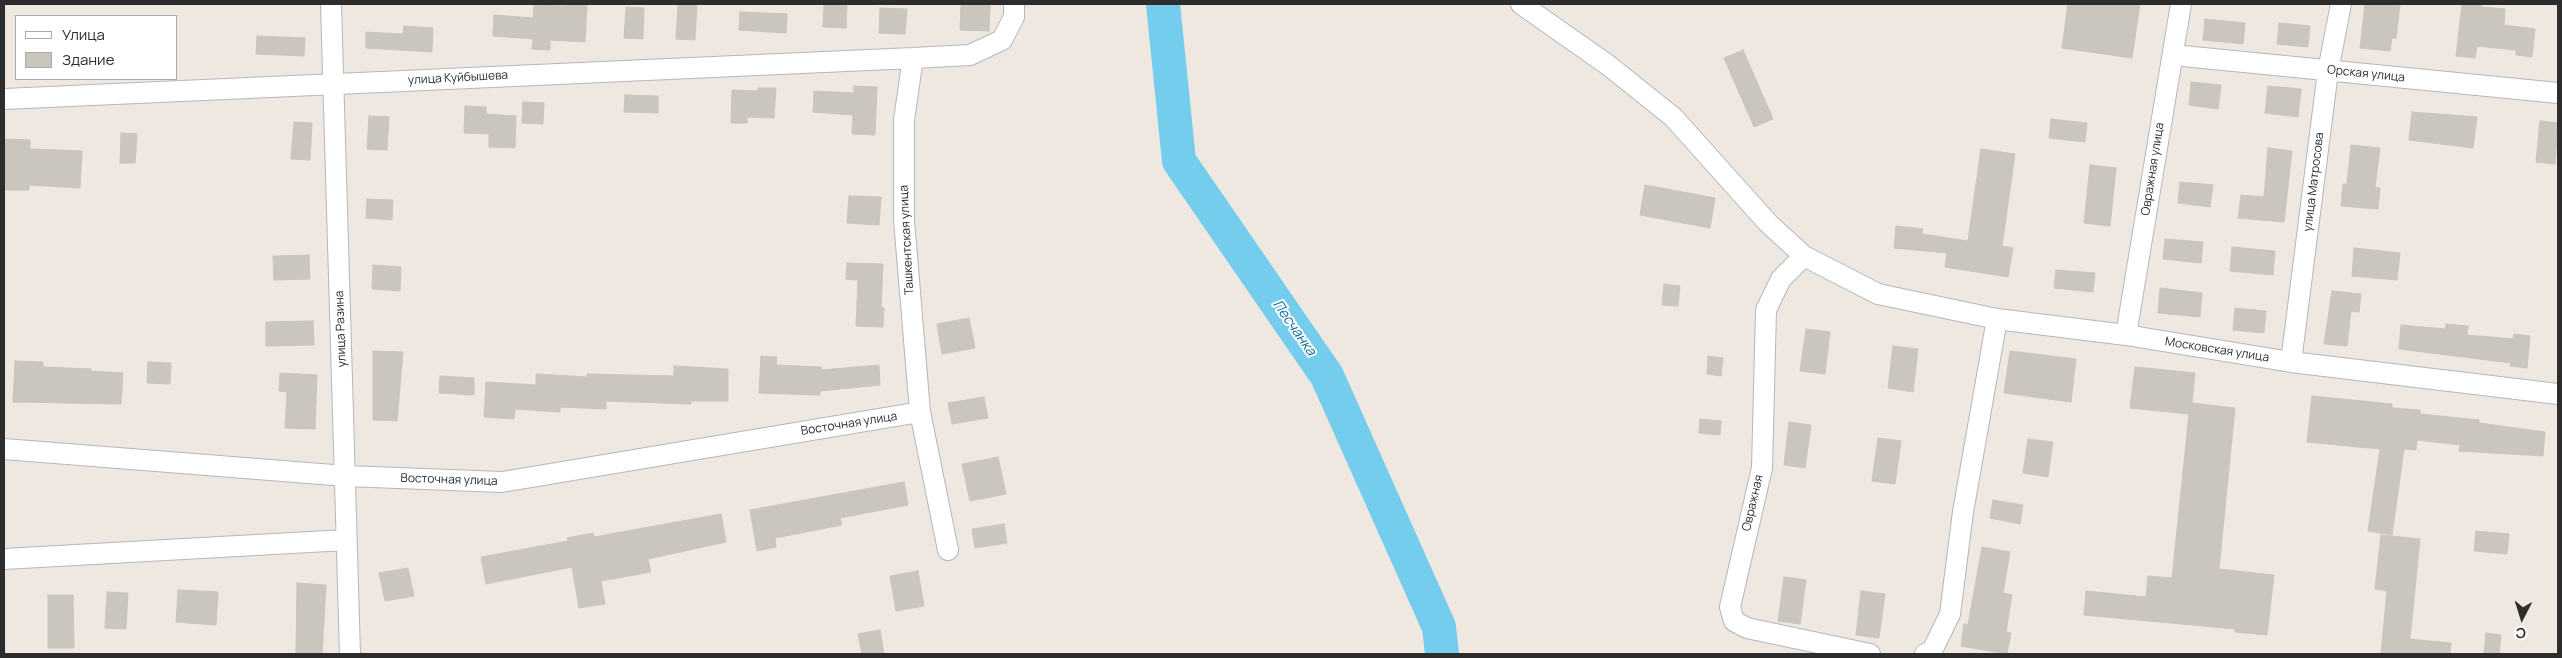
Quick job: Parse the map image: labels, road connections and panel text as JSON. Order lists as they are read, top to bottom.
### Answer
{
  "streets": {
    "street": [
      "Орская улица",
      "улица Куйбышева",
      "Овражная улица",
      "улица Матросова",
      "Ташкентская улица",
      "улица Разина",
      "Московская улица",
      "Восточная улица",
      "Овражная"
    ]
  },
  "crossings": [
    ["Орская улица", "Овражная улица"],
    ["Орская улица", "улица Матросова"],
    ["улица Куйбышева", "Ташкентская улица"],
    ["улица Куйбышева", "улица Разина"],
    ["Овражная улица", "Московская улица"],
    ["улица Матросова", "Московская улица"],
    ["Ташкентская улица", "Восточная улица"],
    ["улица Разина", "Восточная улица"],
    ["Московская улица", "Овражная"]
  ],
  "water": ["Песчанка"],
  "legend": ["Улица", "Здание"],
  "north": "bottom"
}
